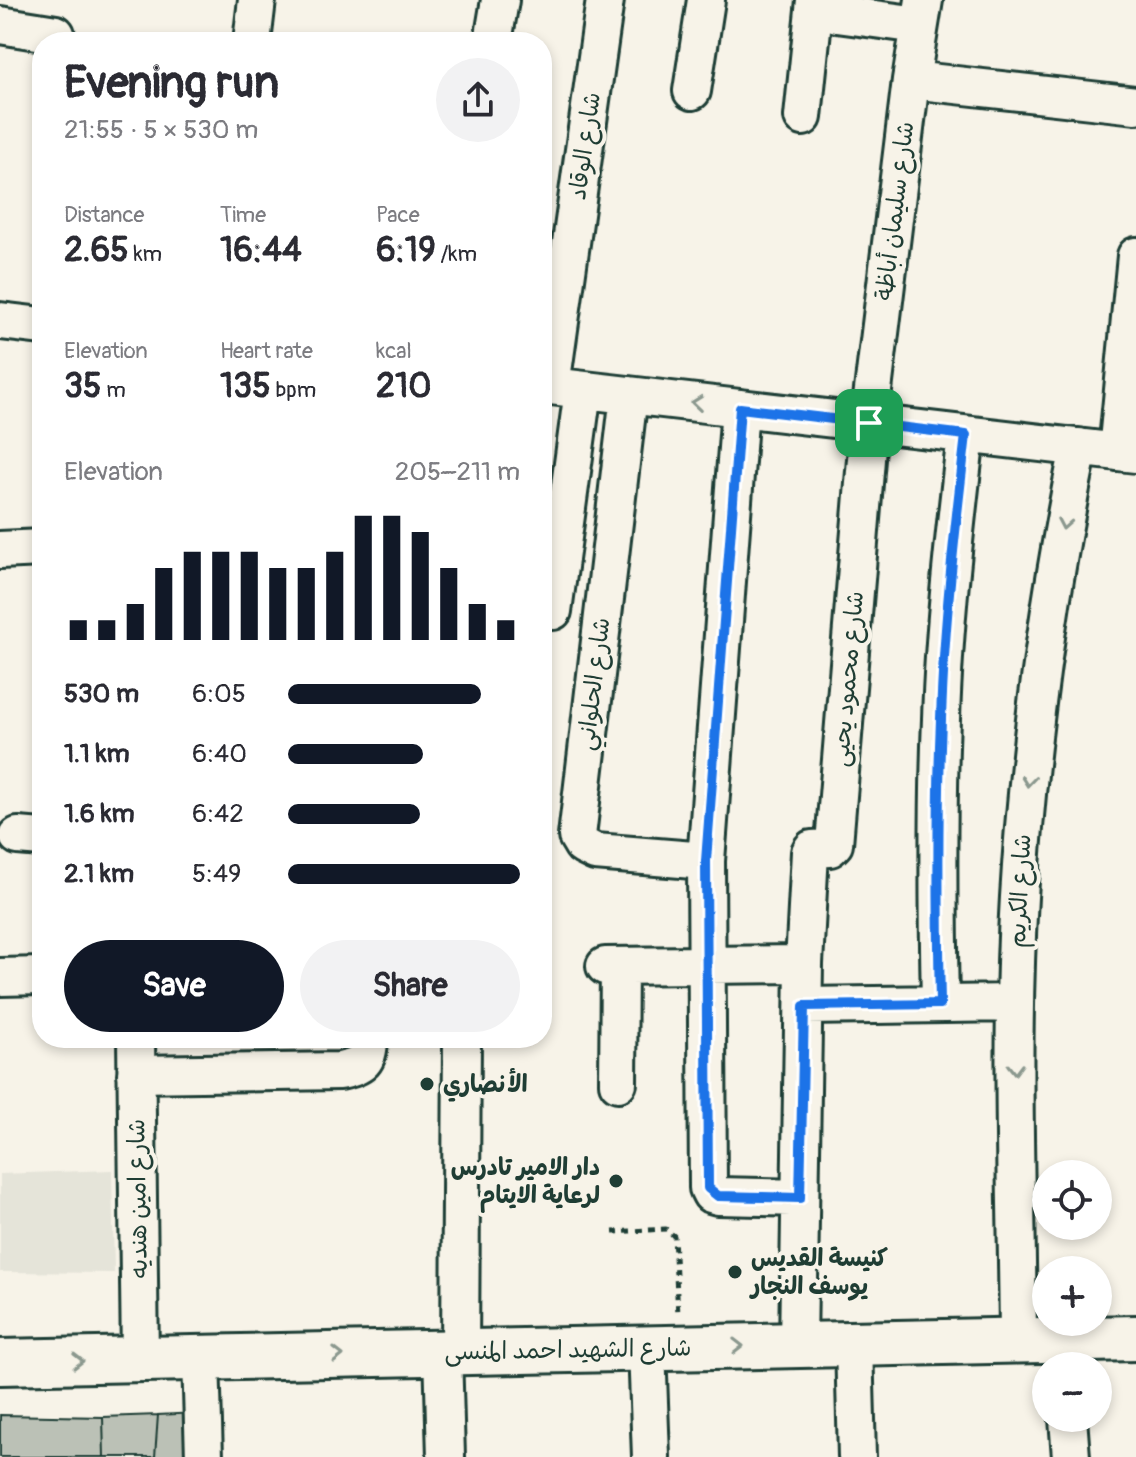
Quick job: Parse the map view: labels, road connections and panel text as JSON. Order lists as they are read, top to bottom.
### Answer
{
  "streets": {
    "main road": ["شارع الشهيد احمد المنسى"],
    "street": [
      "شارع الوقاد",
      "شارع سليمان أباظة",
      "شارع محمود يحيى",
      "شارع الحلواني",
      "شارع الكريم",
      "شارع امين هنديه"
    ]
  },
  "crossings": [
    ["شارع سليمان أباظة", "شارع محمود يحيى"],
    ["شارع الكريم", "شارع الشهيد احمد المنسى"],
    ["شارع امين هنديه", "شارع الشهيد احمد المنسى"]
  ],
  "one_way": ["شارع الشهيد احمد المنسى"],
  "places": ["الأنصاري", "دار الامير تادرس لرعاية الايتام", "كنيسة القديس يوسف النجار"],
  "page": {
    "heading": ["Evening run", "21:55 · 5 × 530 m"],
    "stats": [
      ["Distance", "2.65 km"],
      ["Time", "16:44"],
      ["Pace", "6:19 /km"],
      ["Elevation", "35 m"],
      ["Heart rate", "135 bpm"],
      ["kcal", "210"]
    ],
    "chart": ["Elevation", "205–211 m"],
    "list": [
      {
        "name": "530 m",
        "note": "6:05"
      },
      {
        "name": "1.1 km",
        "note": "6:40"
      },
      {
        "name": "1.6 km",
        "note": "6:42"
      },
      {
        "name": "2.1 km",
        "note": "5:49"
      }
    ],
    "buttons": ["Save", "Share"],
    "map_buttons": ["+", "−"]
  }
}
